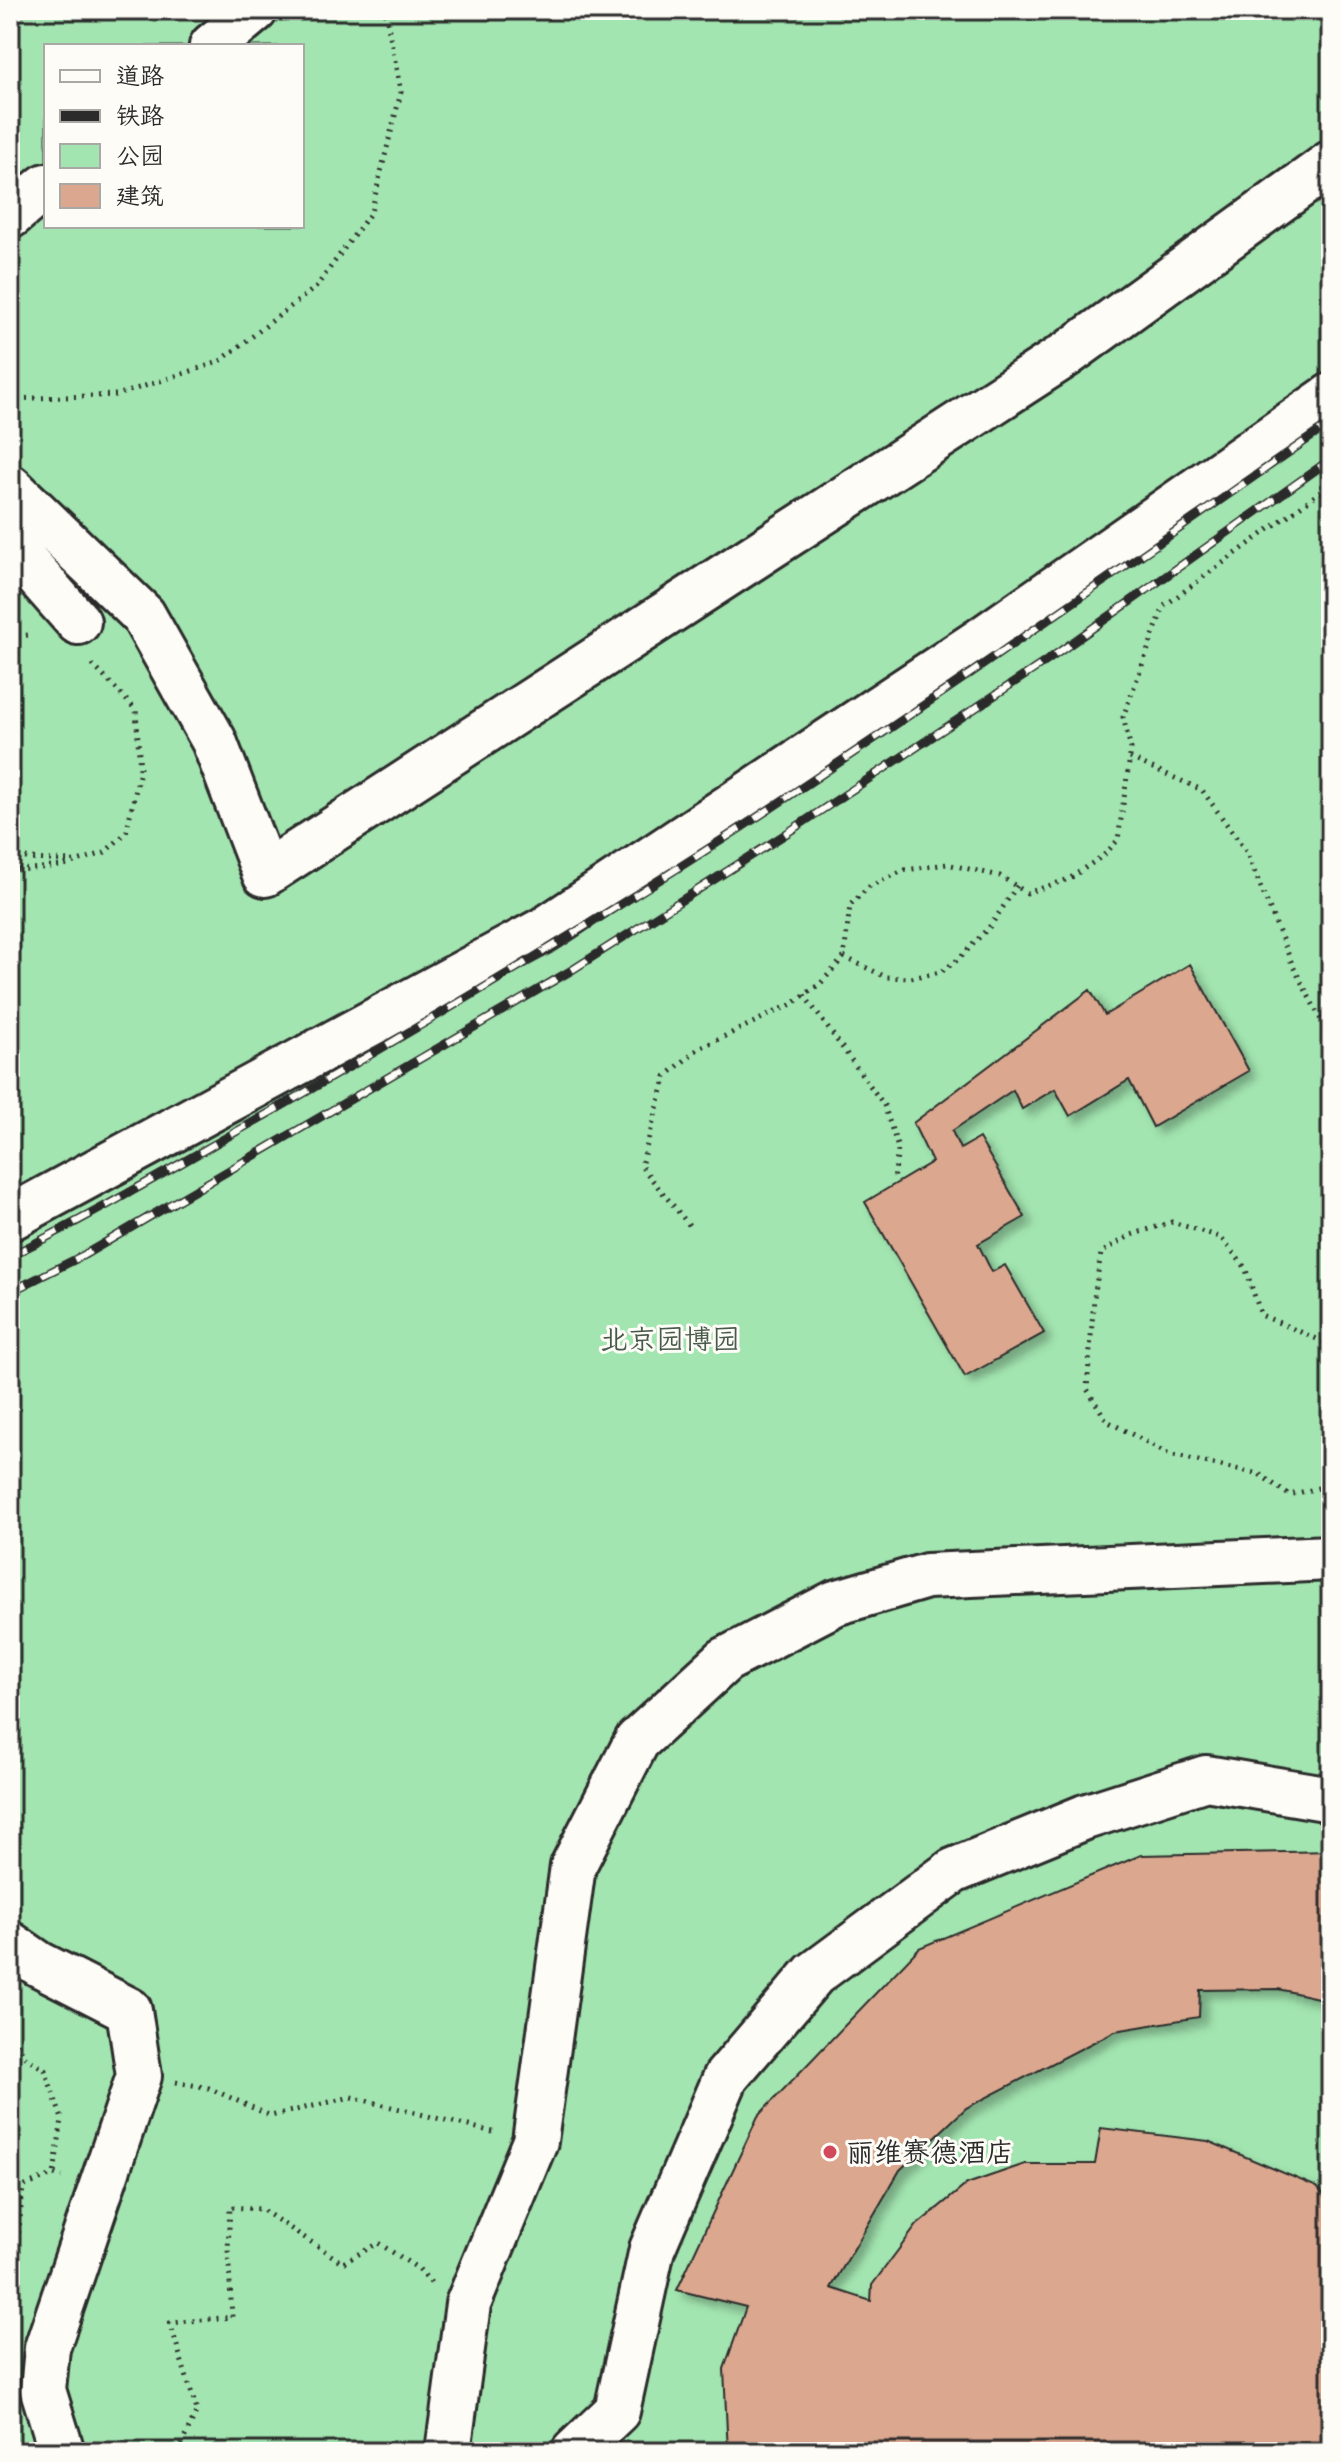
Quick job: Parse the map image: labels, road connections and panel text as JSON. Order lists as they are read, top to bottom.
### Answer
{
  "parks": ["北京园博园"],
  "places": ["丽维赛德酒店"],
  "legend": [
    "道路",
    "铁路",
    "公园",
    "建筑"
  ]
}
